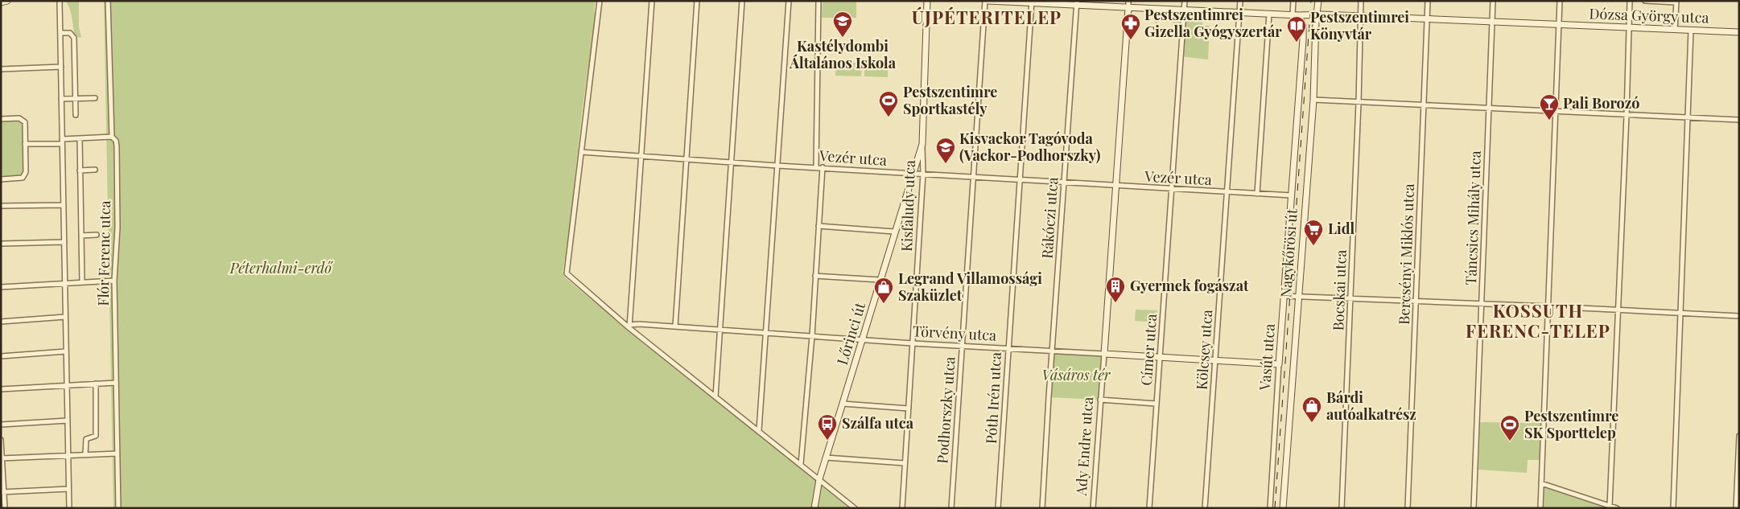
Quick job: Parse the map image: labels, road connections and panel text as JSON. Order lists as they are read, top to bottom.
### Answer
{
  "streets": {
    "street": [
      "Dózsa György utca",
      "Vezér utca",
      "Kisfaludy utca",
      "Rákóczi utca",
      "Táncsics Mihály utca",
      "Flór Ferenc utca",
      "Nagykőrösi út",
      "Bercsényi Miklós utca",
      "Bocskai utca",
      "Lőrinci út",
      "Törvény utca",
      "Címer utca",
      "Kölcsey utca",
      "Vasút utca",
      "Póth Irén utca",
      "Podhorszky utca",
      "Ady Endre utca"
    ]
  },
  "crossings": [
    ["Dózsa György utca", "Rákóczi utca"],
    ["Dózsa György utca", "Táncsics Mihály utca"],
    ["Dózsa György utca", "Nagykőrösi út"],
    ["Dózsa György utca", "Bercsényi Miklós utca"],
    ["Dózsa György utca", "Bocskai utca"],
    ["Dózsa György utca", "Címer utca"],
    ["Dózsa György utca", "Kölcsey utca"],
    ["Dózsa György utca", "Vasút utca"],
    ["Dózsa György utca", "Póth Irén utca"],
    ["Dózsa György utca", "Podhorszky utca"],
    ["Dózsa György utca", "Ady Endre utca"],
    ["Vezér utca", "Kisfaludy utca"],
    ["Vezér utca", "Rákóczi utca"],
    ["Vezér utca", "Lőrinci út"],
    ["Vezér utca", "Címer utca"],
    ["Vezér utca", "Kölcsey utca"],
    ["Vezér utca", "Vasút utca"],
    ["Vezér utca", "Póth Irén utca"],
    ["Vezér utca", "Podhorszky utca"],
    ["Vezér utca", "Ady Endre utca"],
    ["Kisfaludy utca", "Lőrinci út"],
    ["Kisfaludy utca", "Törvény utca"],
    ["Rákóczi utca", "Törvény utca"],
    ["Lőrinci út", "Törvény utca"],
    ["Törvény utca", "Címer utca"],
    ["Törvény utca", "Kölcsey utca"],
    ["Törvény utca", "Vasút utca"],
    ["Törvény utca", "Póth Irén utca"],
    ["Törvény utca", "Podhorszky utca"],
    ["Törvény utca", "Ady Endre utca"]
  ],
  "districts": ["ÚJPÉTERITELEP", "KOSSUTH FERENC-TELEP"],
  "parks": ["Péterhalmi-erdő", "Vásáros tér"],
  "places": {
    "school or university": ["Kastélydombi Általános Iskola", "Kisvackor Tagóvoda (Vackor-Podhorszky)"],
    "pharmacy": ["Pestszentimrei Gizella Gyógyszertár"],
    "library": ["Pestszentimrei Könyvtár"],
    "sports": ["Pestszentimre Sportkastély", "Pestszentimre SK Sporttelep"],
    "bar": ["Pali Borozó"],
    "supermarket": ["Lidl"],
    "building": ["Gyermek fogászat"],
    "shop": ["Legrand Villamossági Szaküzlet", "Bárdi autóalkatrész"],
    "bus stop": ["Szálfa utca"]
  }
}
